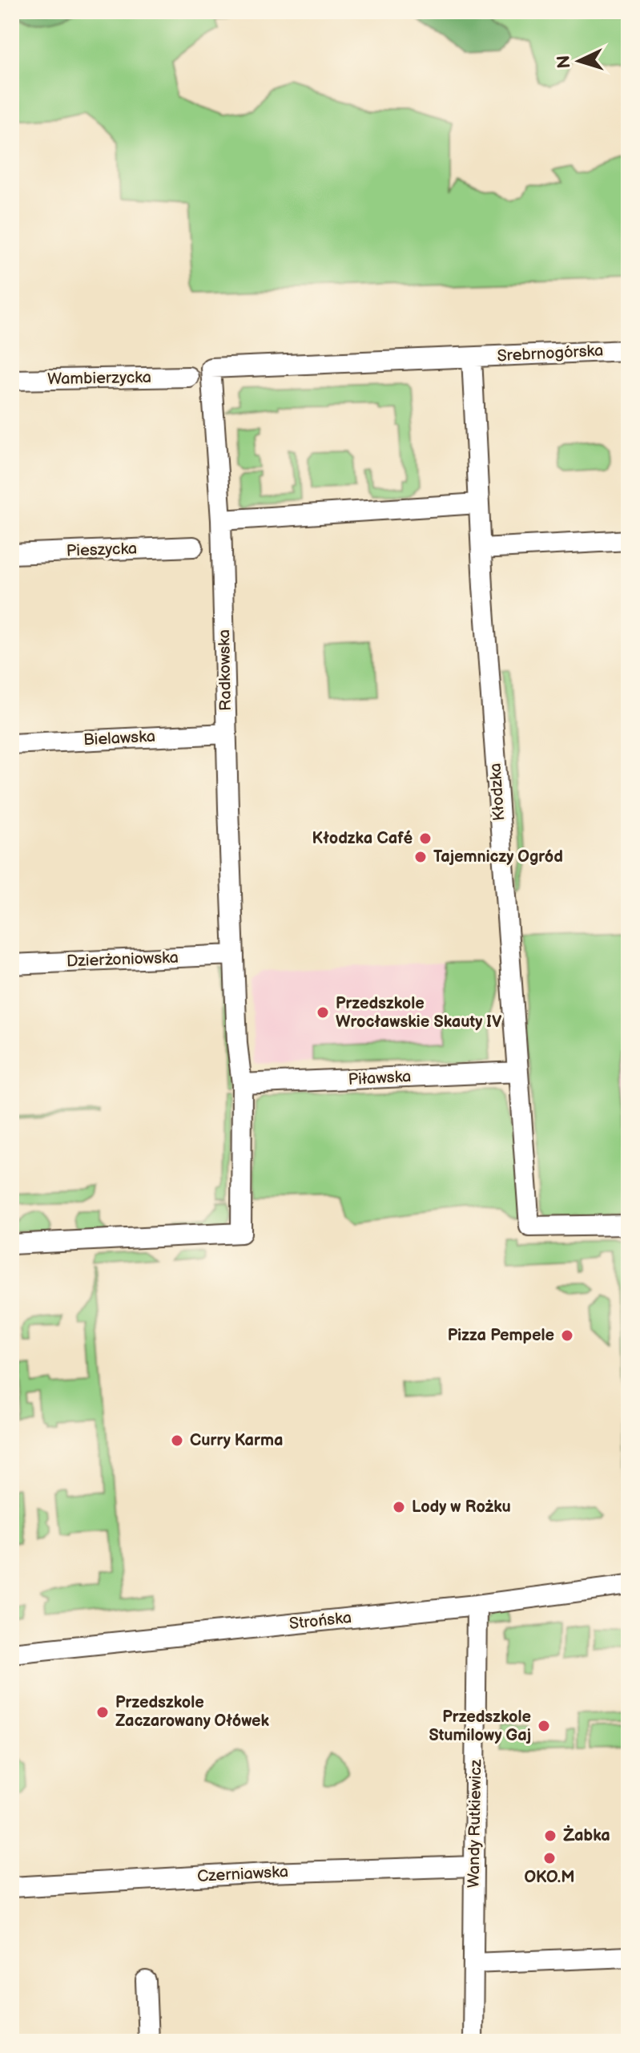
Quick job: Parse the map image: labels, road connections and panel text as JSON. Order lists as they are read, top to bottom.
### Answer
{
  "streets": {
    "street": [
      "Srebrnogórska",
      "Wambierzycka",
      "Pieszycka",
      "Radkowska",
      "Bielawska",
      "Kłodzka",
      "Dzierżoniowska",
      "Piławska",
      "Strońska",
      "Wandy Rutkiewicz",
      "Czerniawska"
    ]
  },
  "crossings": [
    ["Srebrnogórska", "Radkowska"],
    ["Srebrnogórska", "Kłodzka"],
    ["Radkowska", "Bielawska"],
    ["Radkowska", "Kłodzka"],
    ["Radkowska", "Dzierżoniowska"],
    ["Radkowska", "Piławska"],
    ["Kłodzka", "Piławska"],
    ["Strońska", "Wandy Rutkiewicz"],
    ["Wandy Rutkiewicz", "Czerniawska"]
  ],
  "places": [
    "Kłodzka Café",
    "Tajemniczy Ogród",
    "Przedszkole Wrocławskie Skauty IV",
    "Pizza Pempele",
    "Curry Karma",
    "Lody w Rożku",
    "Przedszkole Zaczarowany Ołówek",
    "Przedszkole Stumilowy Gaj",
    "Żabka",
    "OKO.M"
  ],
  "north": "left"
}
